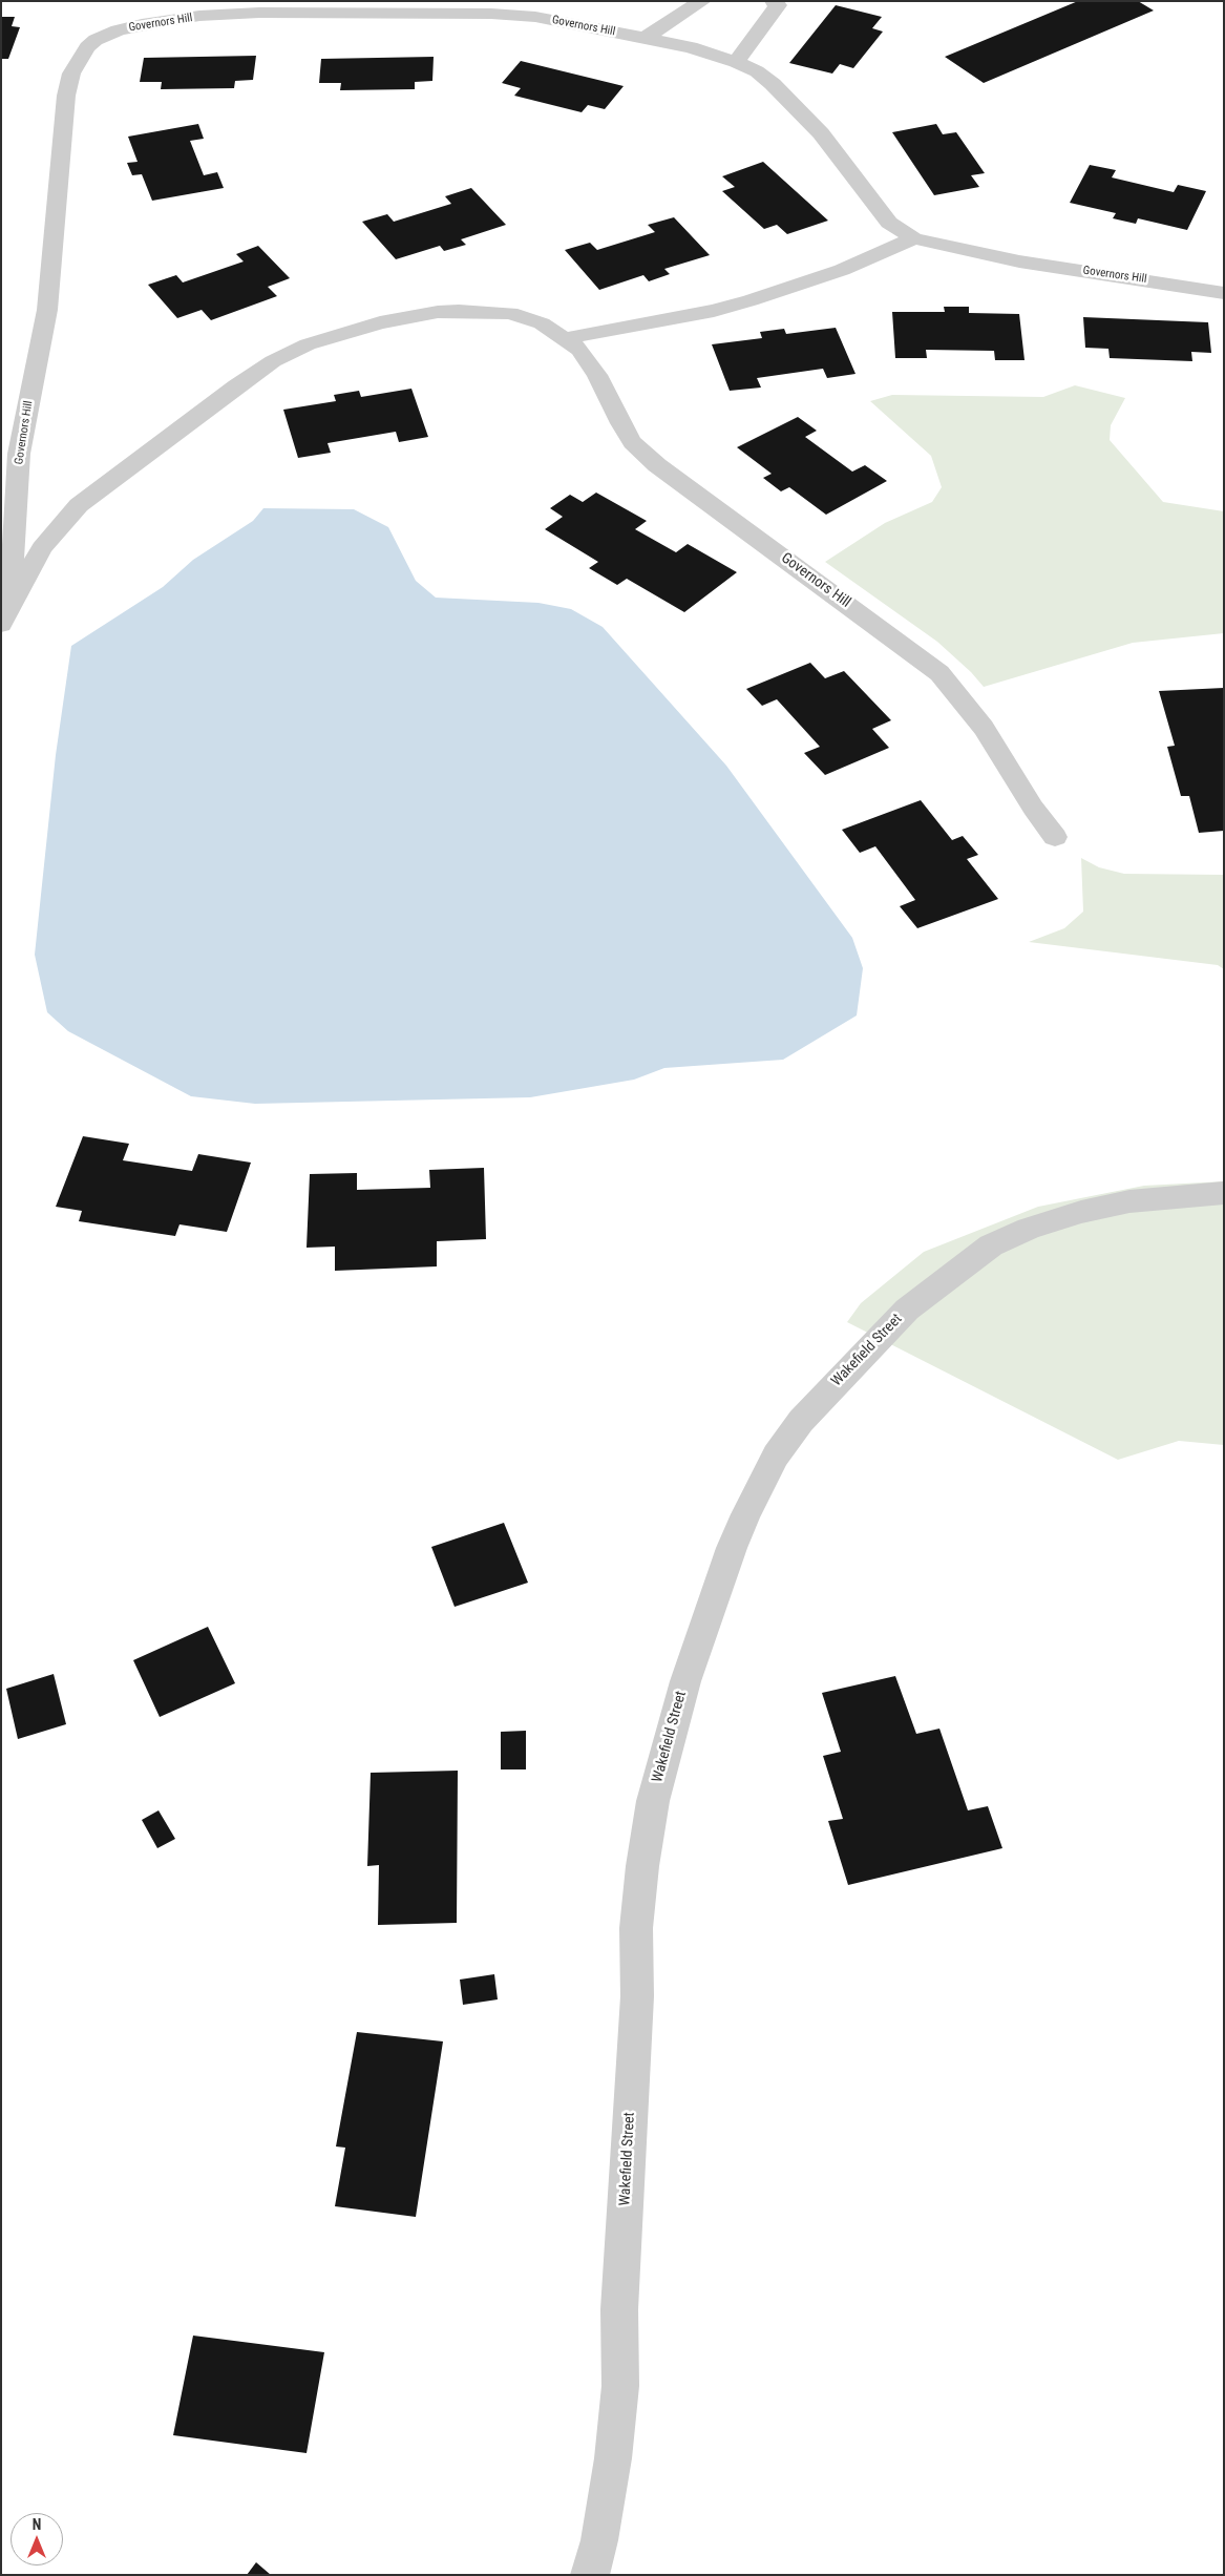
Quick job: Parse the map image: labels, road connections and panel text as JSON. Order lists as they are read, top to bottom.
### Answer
{
  "streets": {
    "street": ["Governors Hill", "Wakefield Street"]
  },
  "north": "top"
}
